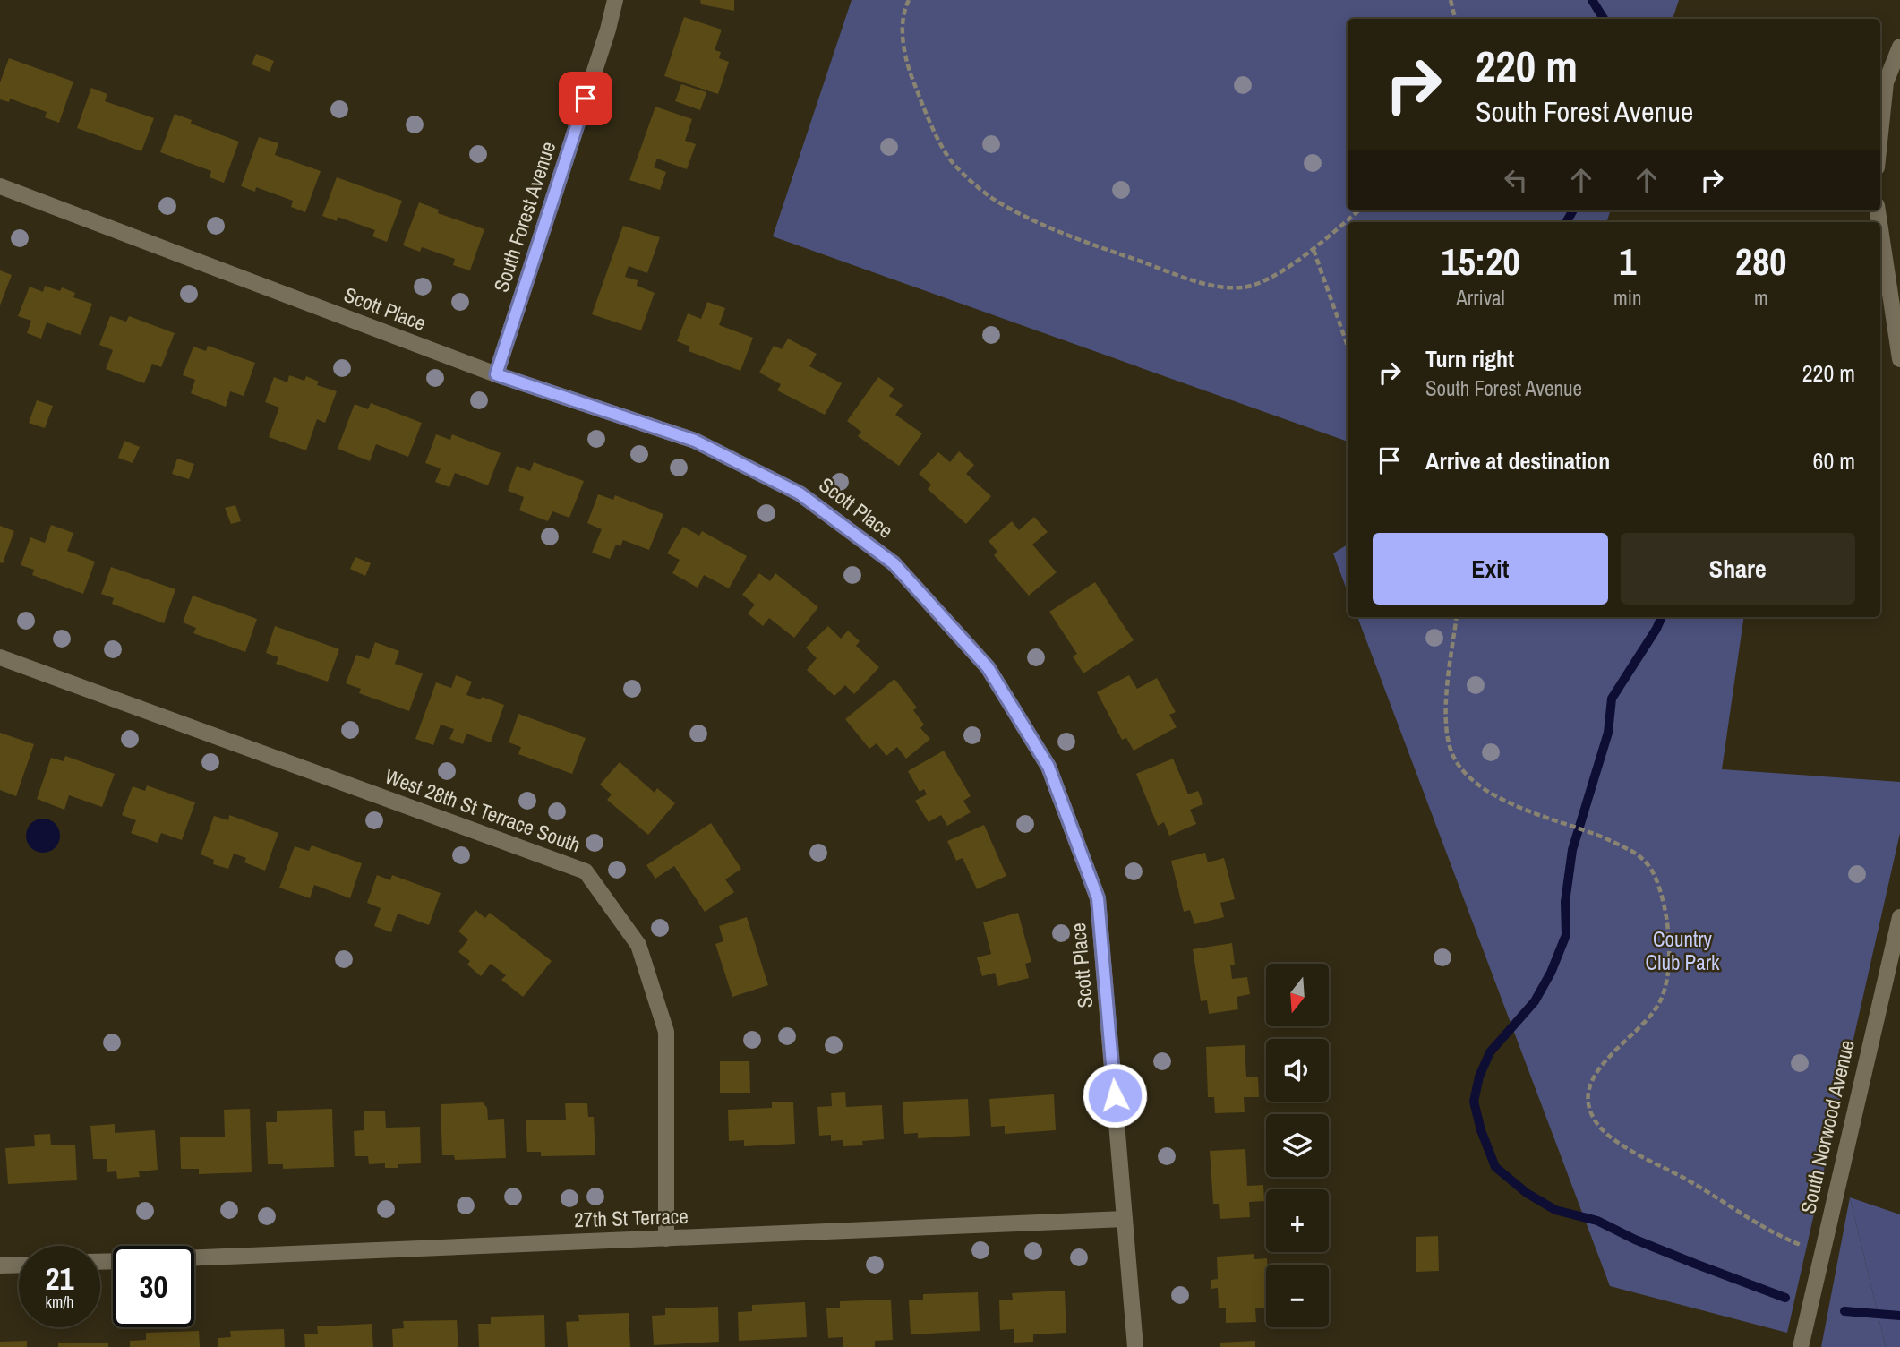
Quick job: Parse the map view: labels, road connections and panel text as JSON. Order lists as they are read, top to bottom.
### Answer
{
  "streets": {
    "street": [
      "South Forest Avenue",
      "Scott Place",
      "West 28th St Terrace South",
      "South Norwood Avenue",
      "27th St Terrace"
    ]
  },
  "crossings": [
    ["South Forest Avenue", "Scott Place"],
    ["Scott Place", "27th St Terrace"],
    ["West 28th St Terrace South", "27th St Terrace"]
  ],
  "parks": ["Country Club Park"],
  "north": "bottom",
  "page": {
    "turn": ["220 m", "South Forest Avenue"],
    "eta": [
      "15:20",
      "Arrival",
      "1",
      "min",
      "280",
      "m"
    ],
    "list": [
      {
        "name": "Turn right",
        "note": "South Forest Avenue",
        "value": "220 m"
      },
      {
        "name": "Arrive at destination",
        "value": "60 m"
      }
    ],
    "buttons": ["Exit", "Share"],
    "map_buttons": ["+", "−"],
    "speed": "21 km/h",
    "limit": "30"
  }
}
